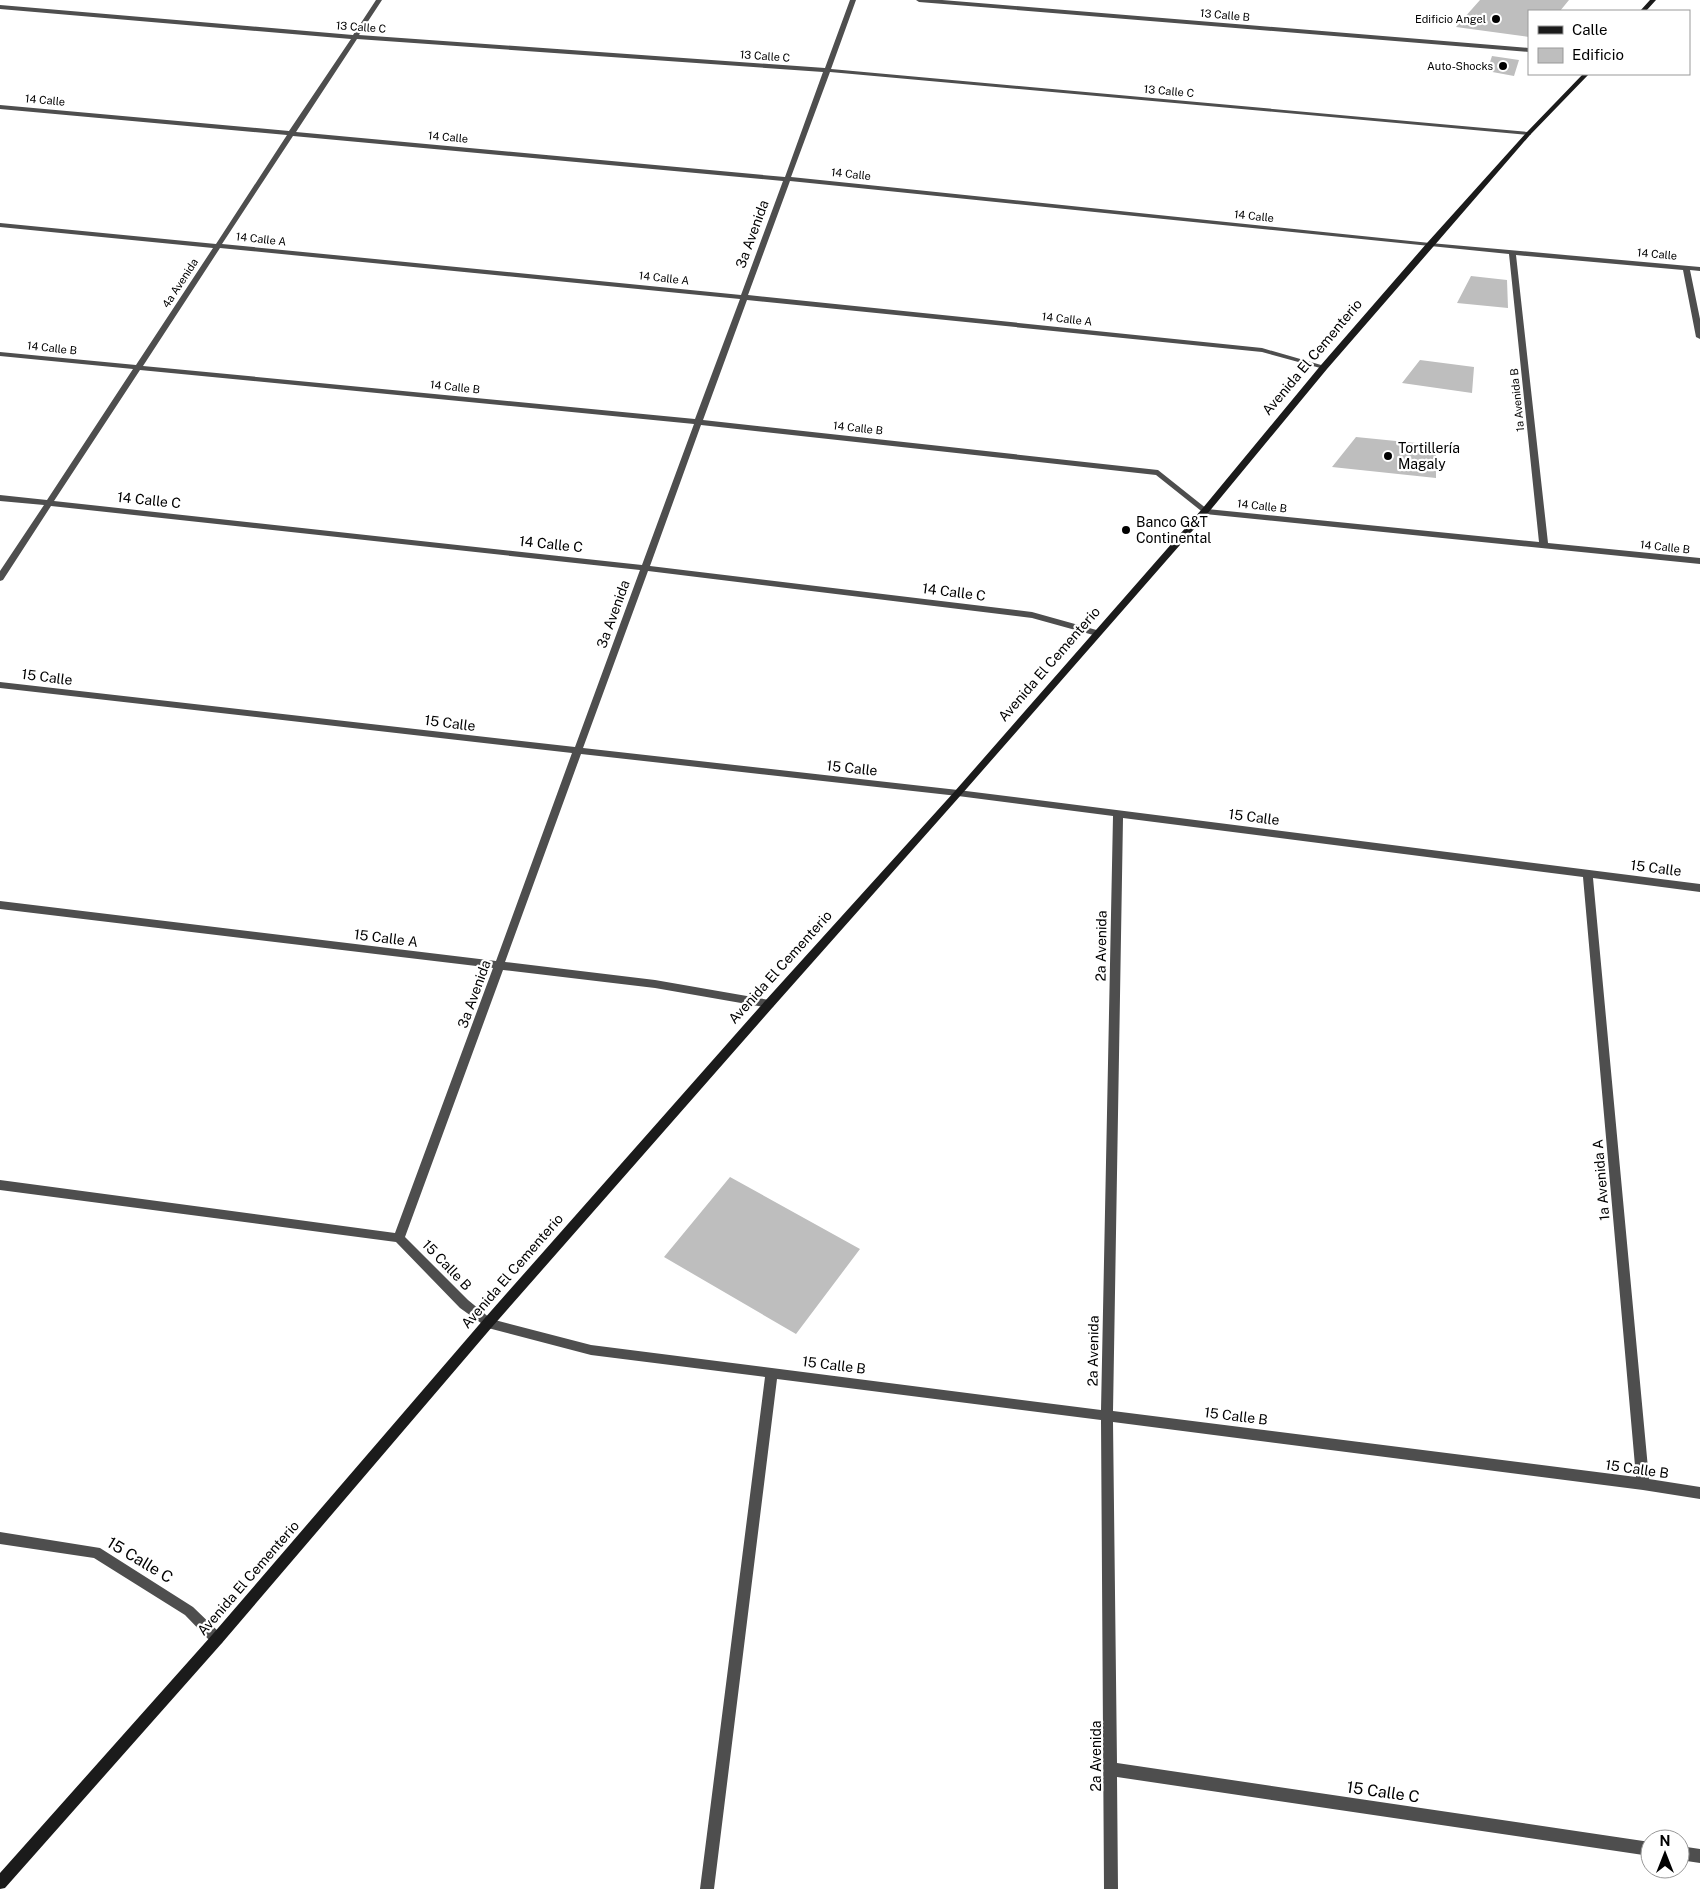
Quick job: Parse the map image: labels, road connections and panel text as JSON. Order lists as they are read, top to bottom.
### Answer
{
  "streets": {
    "main road": ["Avenida El Cementerio"],
    "street": [
      "13 Calle B",
      "13 Calle C",
      "14 Calle",
      "3a Avenida",
      "14 Calle A",
      "4a Avenida",
      "14 Calle B",
      "1a Avenida B",
      "14 Calle C",
      "15 Calle",
      "15 Calle A",
      "2a Avenida",
      "1a Avenida A",
      "15 Calle B",
      "15 Calle C"
    ]
  },
  "crossings": [
    ["13 Calle C", "3a Avenida"],
    ["13 Calle C", "4a Avenida"],
    ["13 Calle C", "Avenida El Cementerio"],
    ["14 Calle", "3a Avenida"],
    ["14 Calle", "4a Avenida"],
    ["14 Calle", "Avenida El Cementerio"],
    ["14 Calle", "1a Avenida B"],
    ["3a Avenida", "14 Calle A"],
    ["3a Avenida", "14 Calle B"],
    ["3a Avenida", "14 Calle C"],
    ["3a Avenida", "15 Calle"],
    ["3a Avenida", "15 Calle A"],
    ["3a Avenida", "15 Calle B"],
    ["14 Calle A", "4a Avenida"],
    ["14 Calle A", "Avenida El Cementerio"],
    ["4a Avenida", "14 Calle B"],
    ["4a Avenida", "14 Calle C"],
    ["14 Calle B", "Avenida El Cementerio"],
    ["14 Calle B", "1a Avenida B"],
    ["Avenida El Cementerio", "14 Calle C"],
    ["Avenida El Cementerio", "15 Calle"],
    ["Avenida El Cementerio", "15 Calle A"],
    ["Avenida El Cementerio", "15 Calle B"],
    ["Avenida El Cementerio", "15 Calle C"],
    ["15 Calle", "2a Avenida"],
    ["15 Calle", "1a Avenida A"],
    ["2a Avenida", "15 Calle B"],
    ["2a Avenida", "15 Calle C"],
    ["1a Avenida A", "15 Calle B"]
  ],
  "places": [
    "Edificio Angel",
    "Auto-Shocks",
    "Tortillería Magaly",
    "Banco G&T Continental"
  ],
  "legend": ["Calle", "Edificio"],
  "north": "top"
}
